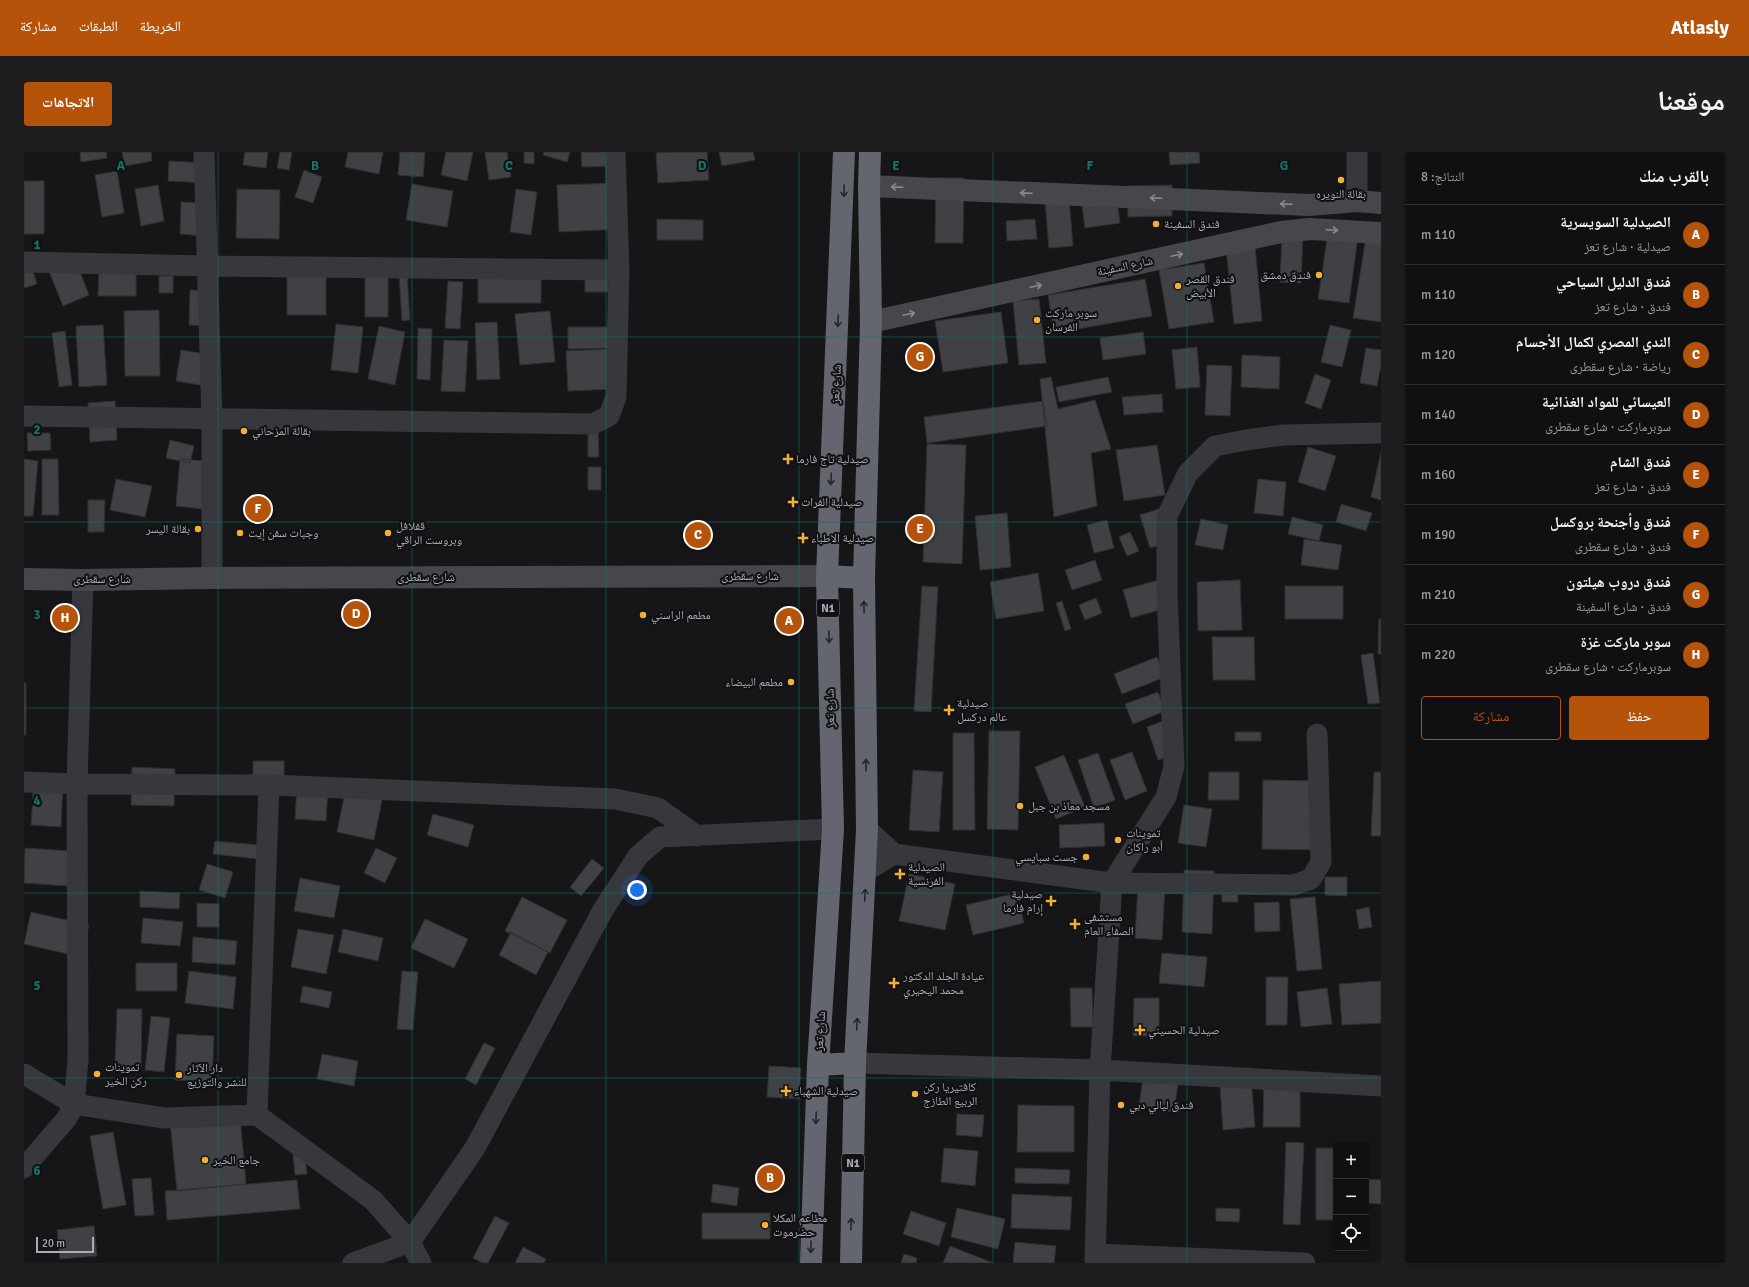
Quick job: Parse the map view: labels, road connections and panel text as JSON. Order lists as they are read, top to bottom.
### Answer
{
  "streets": {
    "highway": ["شارع تعز", "N1"],
    "street": ["شارع السفينة", "شارع سقطرى"]
  },
  "crossings": [
    ["شارع السفينة", "N1"],
    ["شارع تعز", "شارع سقطرى"]
  ],
  "places": {
    "other": [
      "بقالة النويره",
      "فندق السفينة",
      "فندق دمشق",
      "فندق القصر الأبيض",
      "سوبر ماركت الفرسان",
      "بقالة المزحاني",
      "بقالة اليسر",
      "وجبات سفن إيت",
      "قفلافل وبروست الراقي",
      "مطعم الراسني",
      "مطعم البيضاء",
      "مسجد معاذ بن جبل",
      "تموينات أبو راكان",
      "جست سبايسي",
      "تموينات ركن الخير",
      "دار الآثار للنشر والتوزيع",
      "كافتيريا ركن الربيع الطازج",
      "فندق ليالي دبي",
      "جامع الخير",
      "مطاعم المكلا حضرموت"
    ],
    "health": [
      "صيدلية تاج فارما",
      "صيدلية الفرات",
      "صيدلية الاطباء",
      "صيدلية عالم دركسل",
      "الصيدلية الفرنسية",
      "صيدلية إرام فارما",
      "مستشفى الصفاء العام",
      "عيادة الجلد الدكتور محمد اليحيري",
      "صيدلية الحسيني",
      "صيدلية الشهباء"
    ]
  },
  "scale_bar": "20 m",
  "page": {
    "header": "Atlasly",
    "nav": ["الخريطة", "الطبقات", "مشاركة"],
    "title": "موقعنا",
    "buttons": [
      "الاتجاهات",
      ["حفظ", "مشاركة"]
    ],
    "heading": ["بالقرب منك", "النتائج: 8"],
    "list": [
      {
        "mark": "A",
        "name": "الصيدلية السويسرية",
        "note": "صيدلية · شارع تعز",
        "value": "110 m"
      },
      {
        "mark": "B",
        "name": "فندق الدليل السياحي",
        "note": "فندق · شارع تعز",
        "value": "110 m"
      },
      {
        "mark": "C",
        "name": "الندي المصري لكمال الأجسام",
        "note": "رياضة · شارع سقطرى",
        "value": "120 m"
      },
      {
        "mark": "D",
        "name": "العيسائي للمواد الغذائية",
        "note": "سوبرماركت · شارع سقطرى",
        "value": "140 m"
      },
      {
        "mark": "E",
        "name": "فندق الشام",
        "note": "فندق · شارع تعز",
        "value": "160 m"
      },
      {
        "mark": "F",
        "name": "فندق وأجنحة بروكسل",
        "note": "فندق · شارع سقطرى",
        "value": "190 m"
      },
      {
        "mark": "G",
        "name": "فندق دروب هيلتون",
        "note": "فندق · شارع السفينة",
        "value": "210 m"
      },
      {
        "mark": "H",
        "name": "سوبر ماركت غزة",
        "note": "سوبرماركت · شارع سقطرى",
        "value": "220 m"
      }
    ],
    "pins": [
      "G",
      "F",
      "E",
      "C",
      "D",
      "H",
      "A",
      "B"
    ],
    "map_buttons": ["+", "−"],
    "scale": "20 m"
  },
  "grid": {
    "columns": [
      "A",
      "B",
      "C",
      "D",
      "E",
      "F",
      "G"
    ],
    "rows": [
      "1",
      "2",
      "3",
      "4",
      "5",
      "6"
    ]
  }
}
